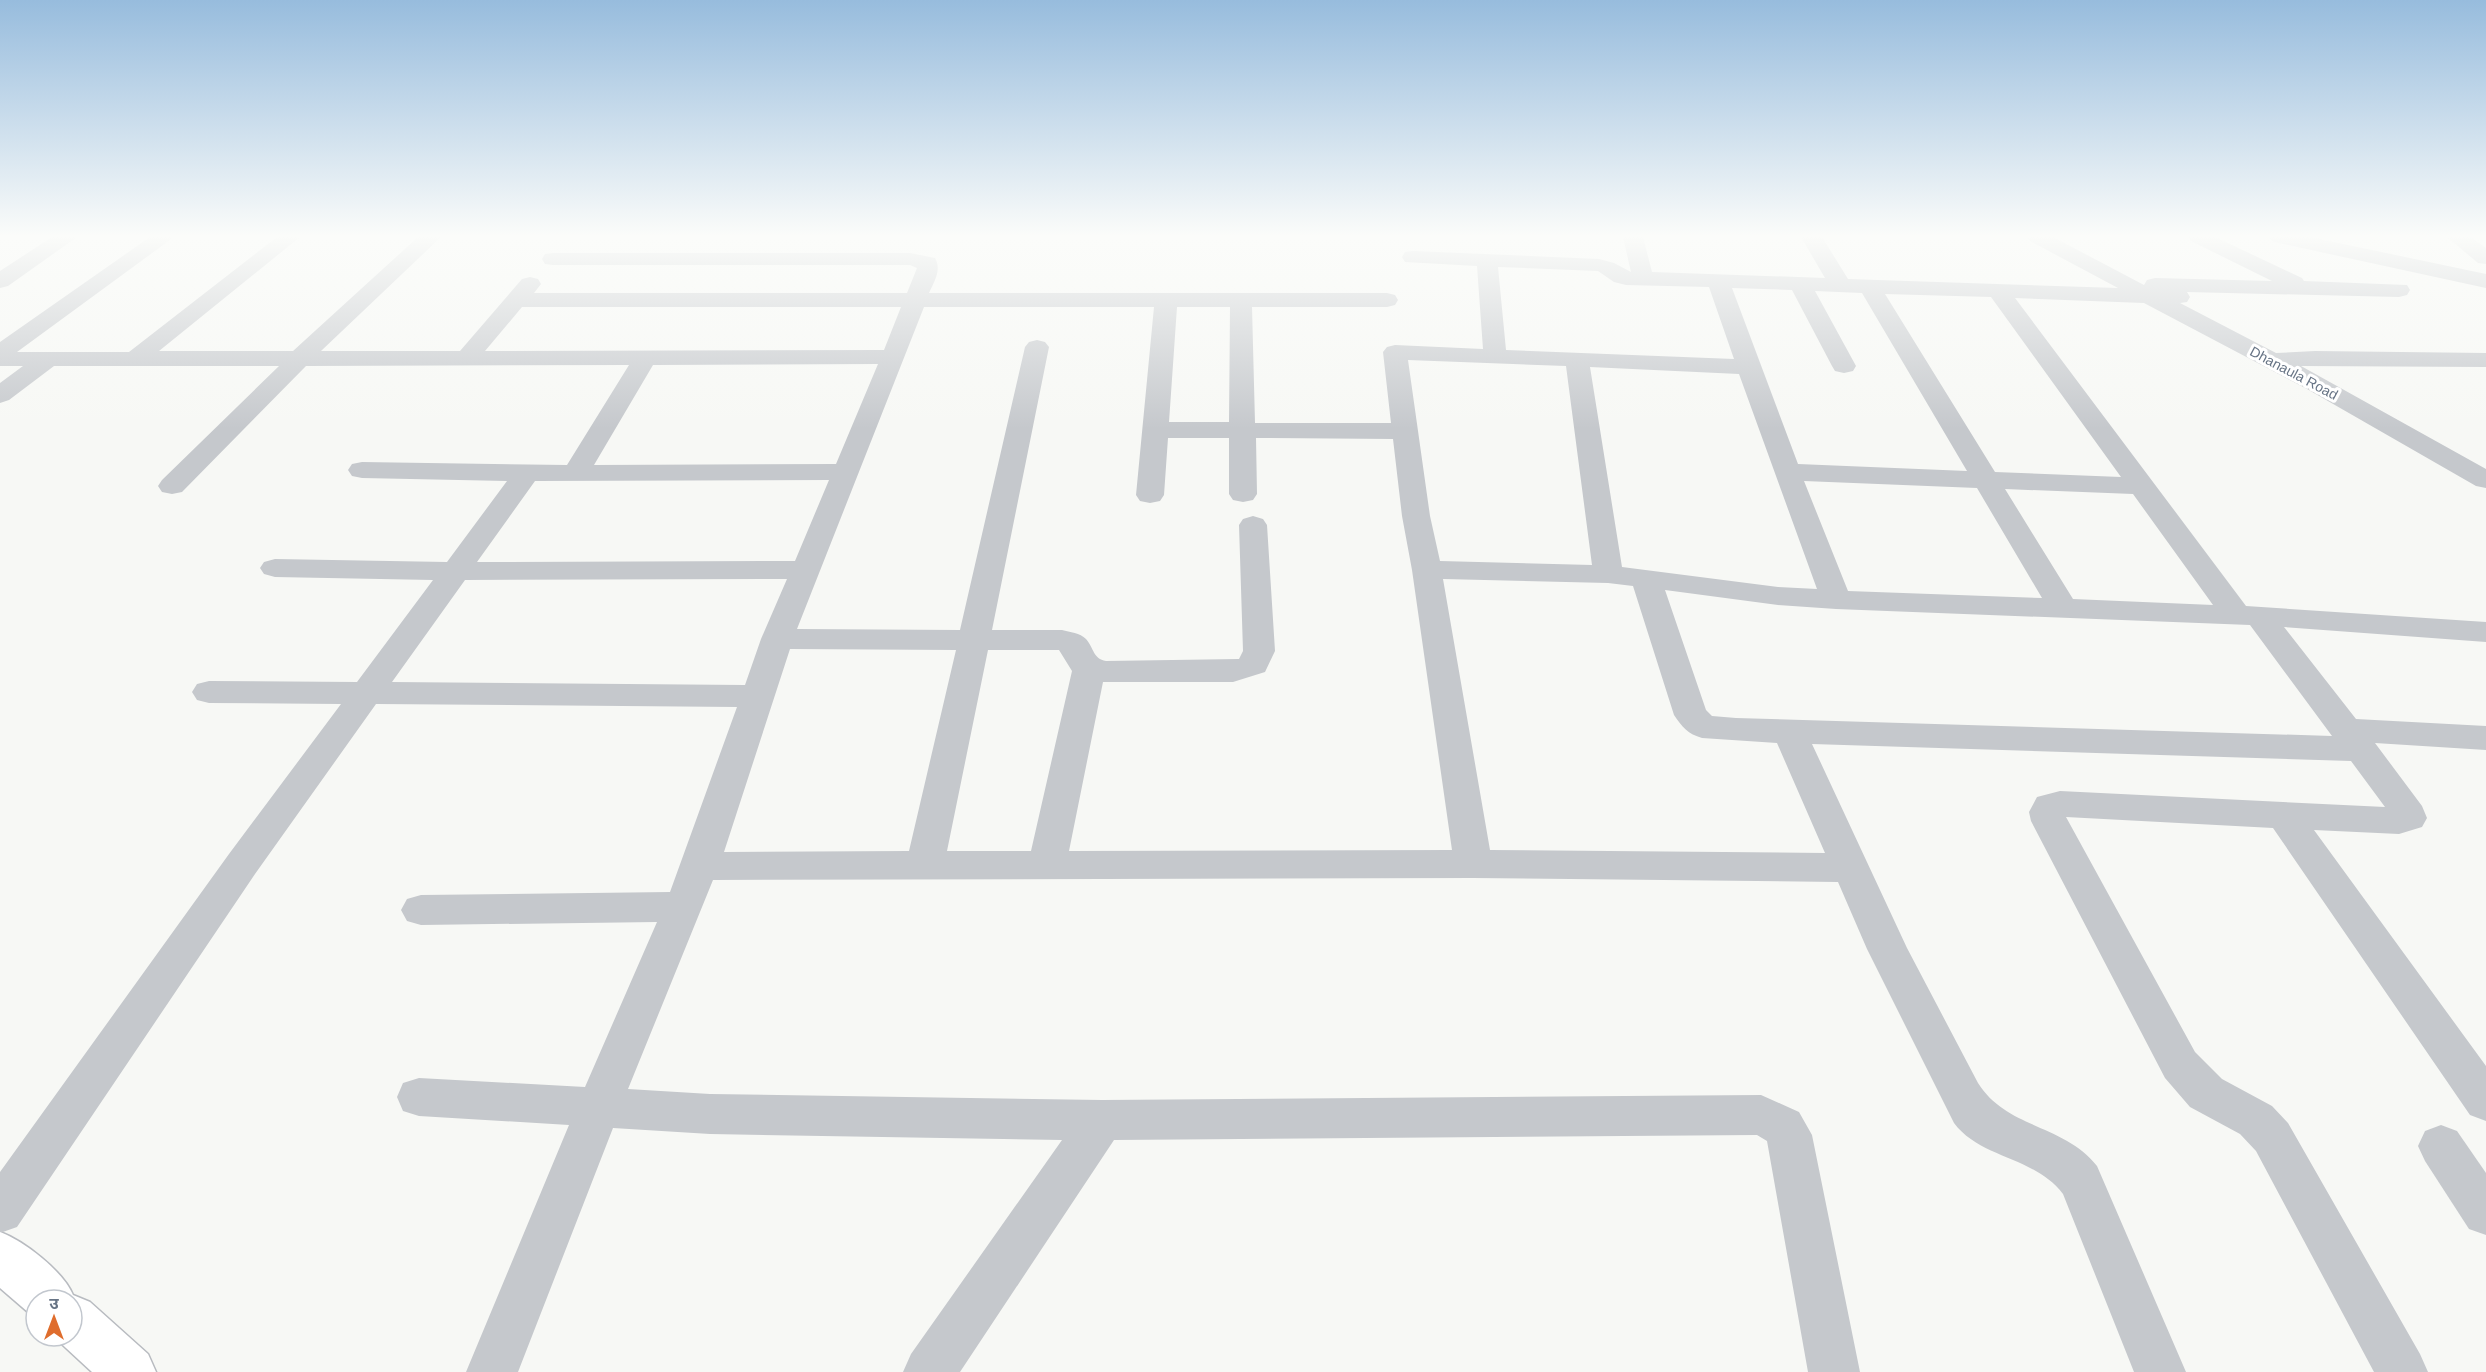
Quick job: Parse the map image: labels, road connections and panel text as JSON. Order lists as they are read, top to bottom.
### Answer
{
  "streets": {
    "street": ["Dhanaula Road"]
  },
  "north": "top"
}
